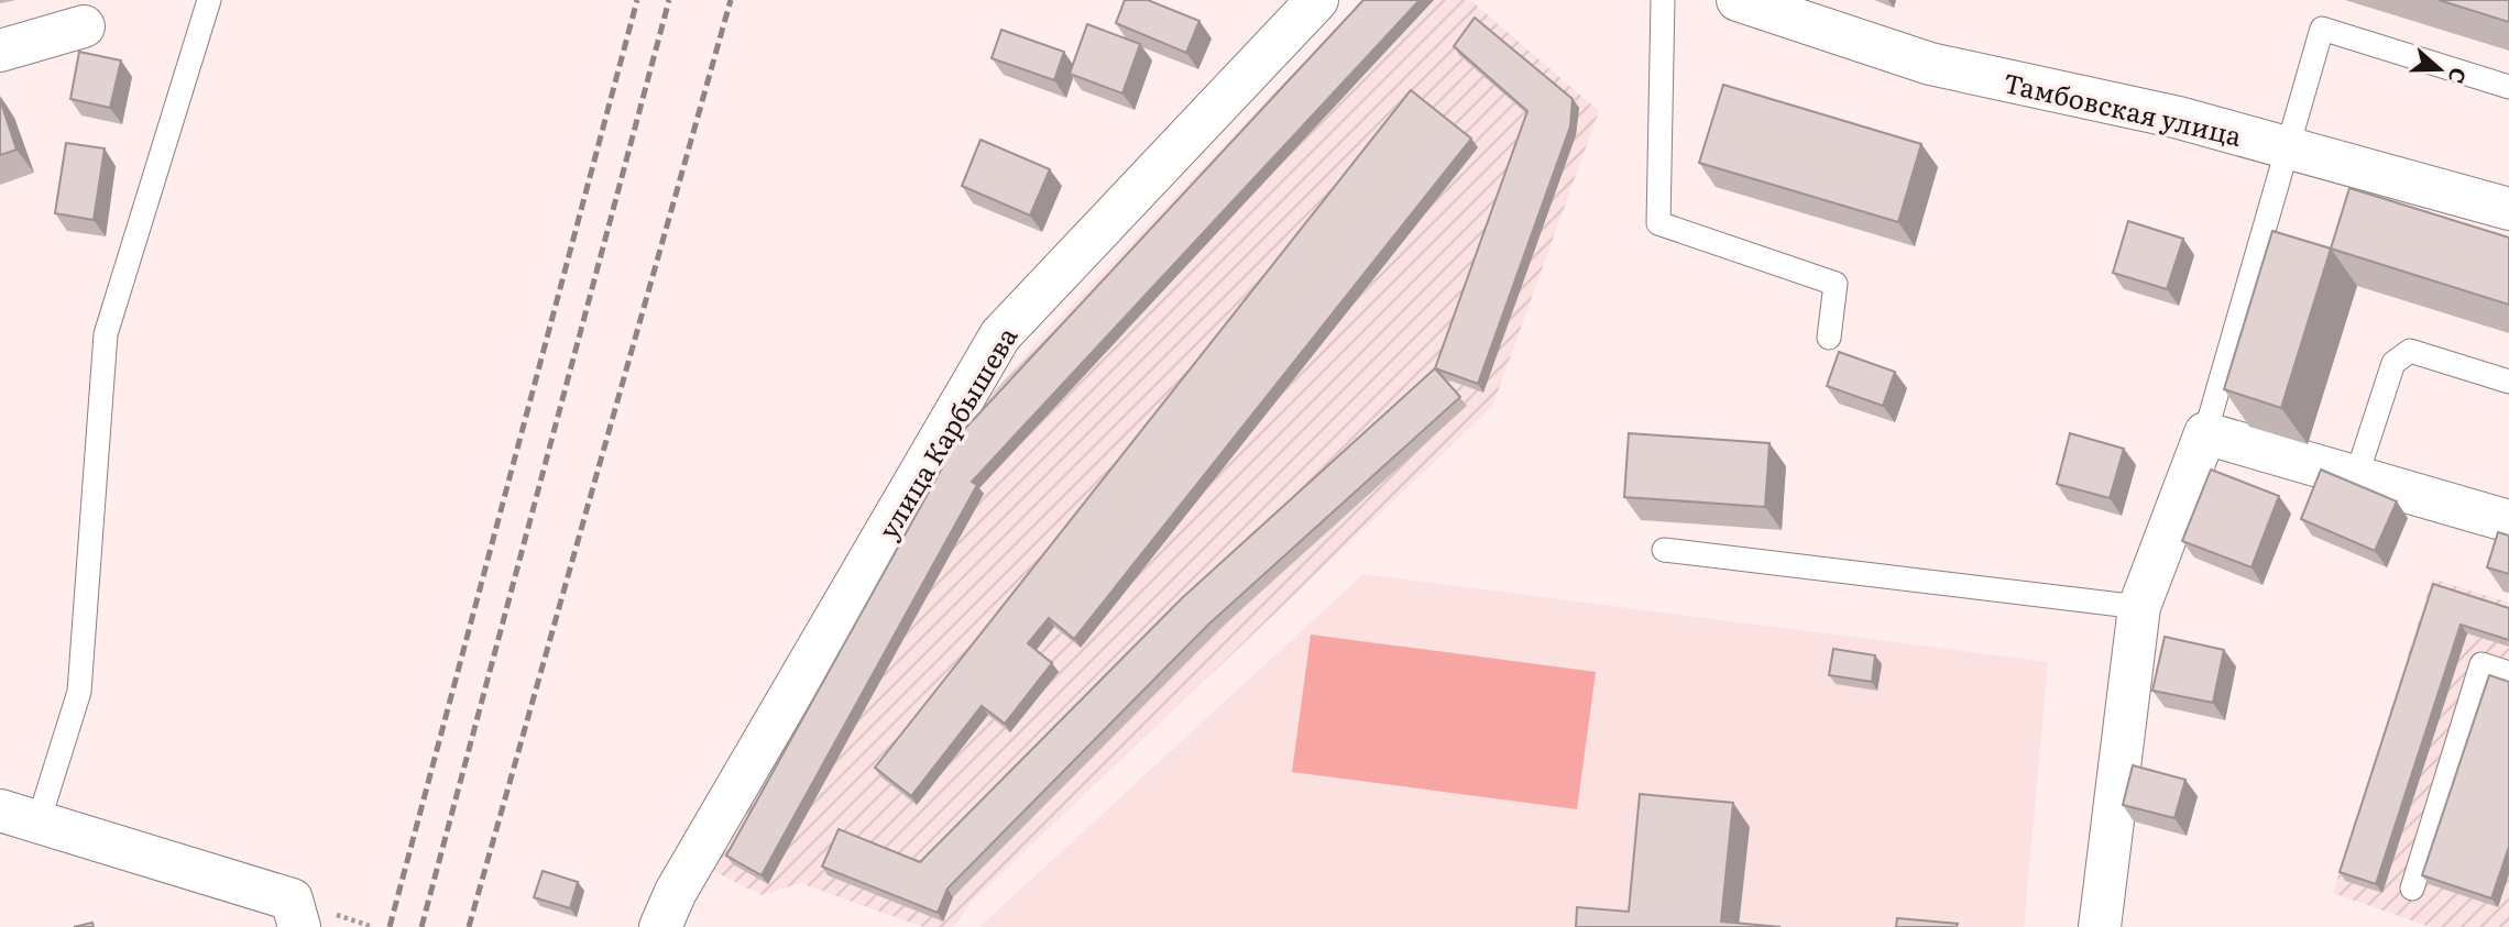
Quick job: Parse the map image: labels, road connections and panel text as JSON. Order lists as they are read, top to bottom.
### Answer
{
  "streets": {
    "street": ["Тамбовская улица", "улица Карбышева"]
  },
  "north": "right"
}
